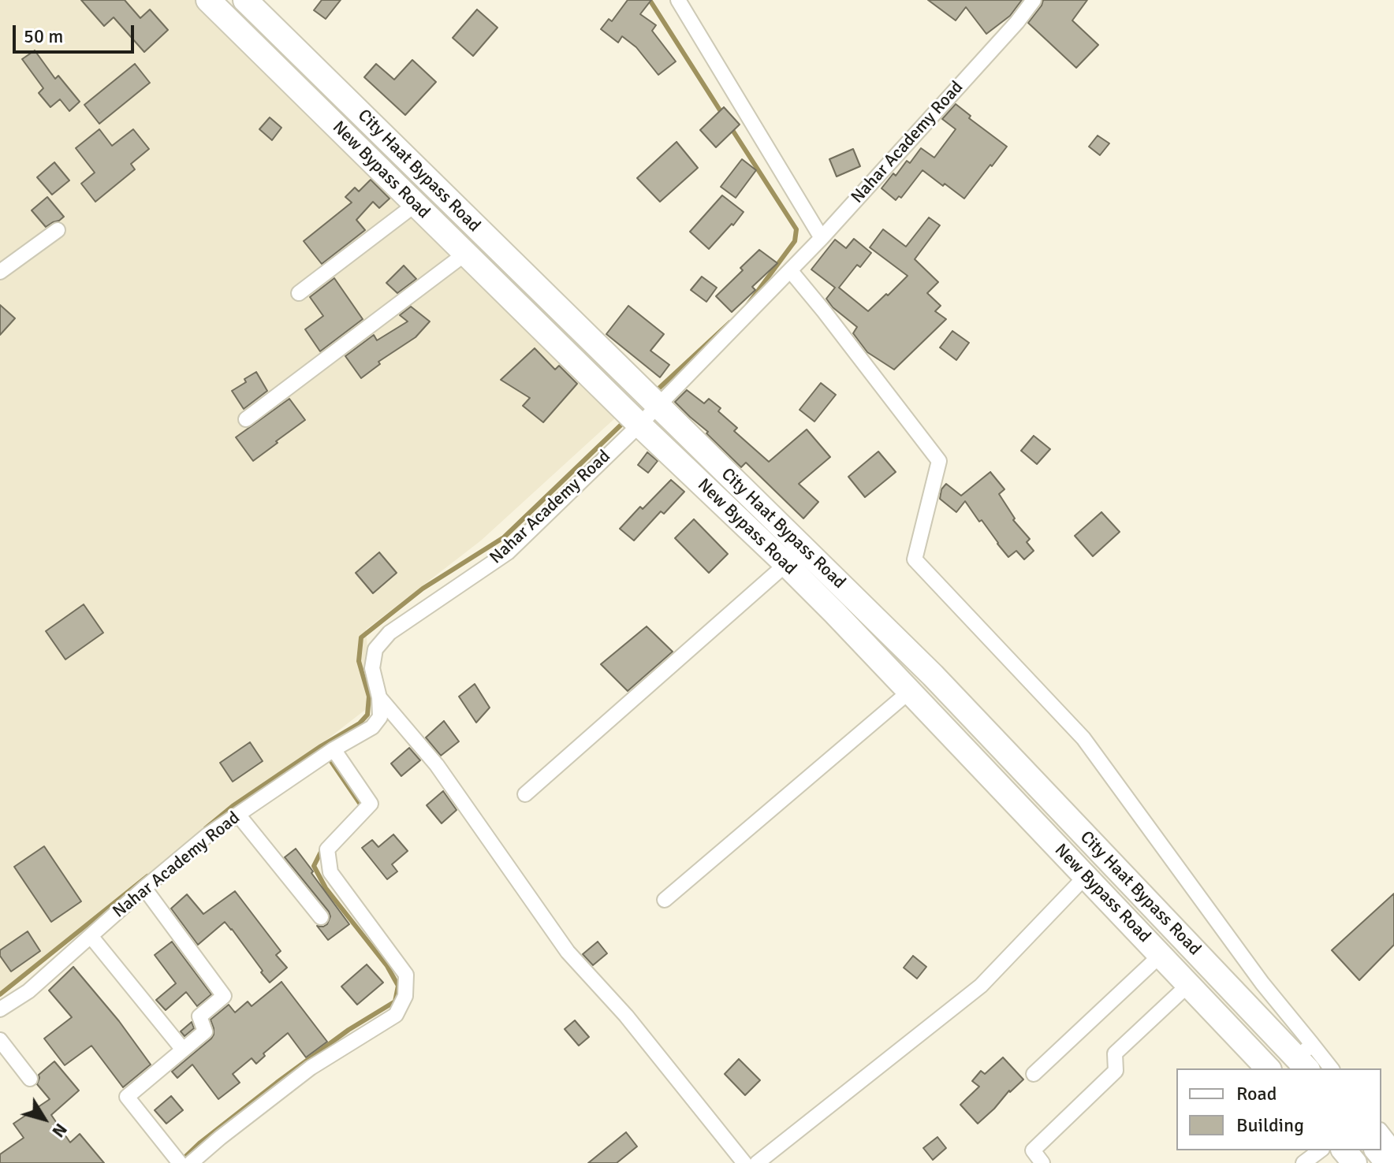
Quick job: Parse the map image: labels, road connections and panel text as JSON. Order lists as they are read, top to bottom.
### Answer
{
  "streets": {
    "main road": ["New Bypass Road", "City Haat Bypass Road"],
    "street": ["Nahar Academy Road"]
  },
  "crossings": [
    ["Nahar Academy Road", "New Bypass Road"],
    ["Nahar Academy Road", "City Haat Bypass Road"]
  ],
  "legend": ["Road", "Building"],
  "scale_bar": "50 m",
  "north": "bottom right"
}
